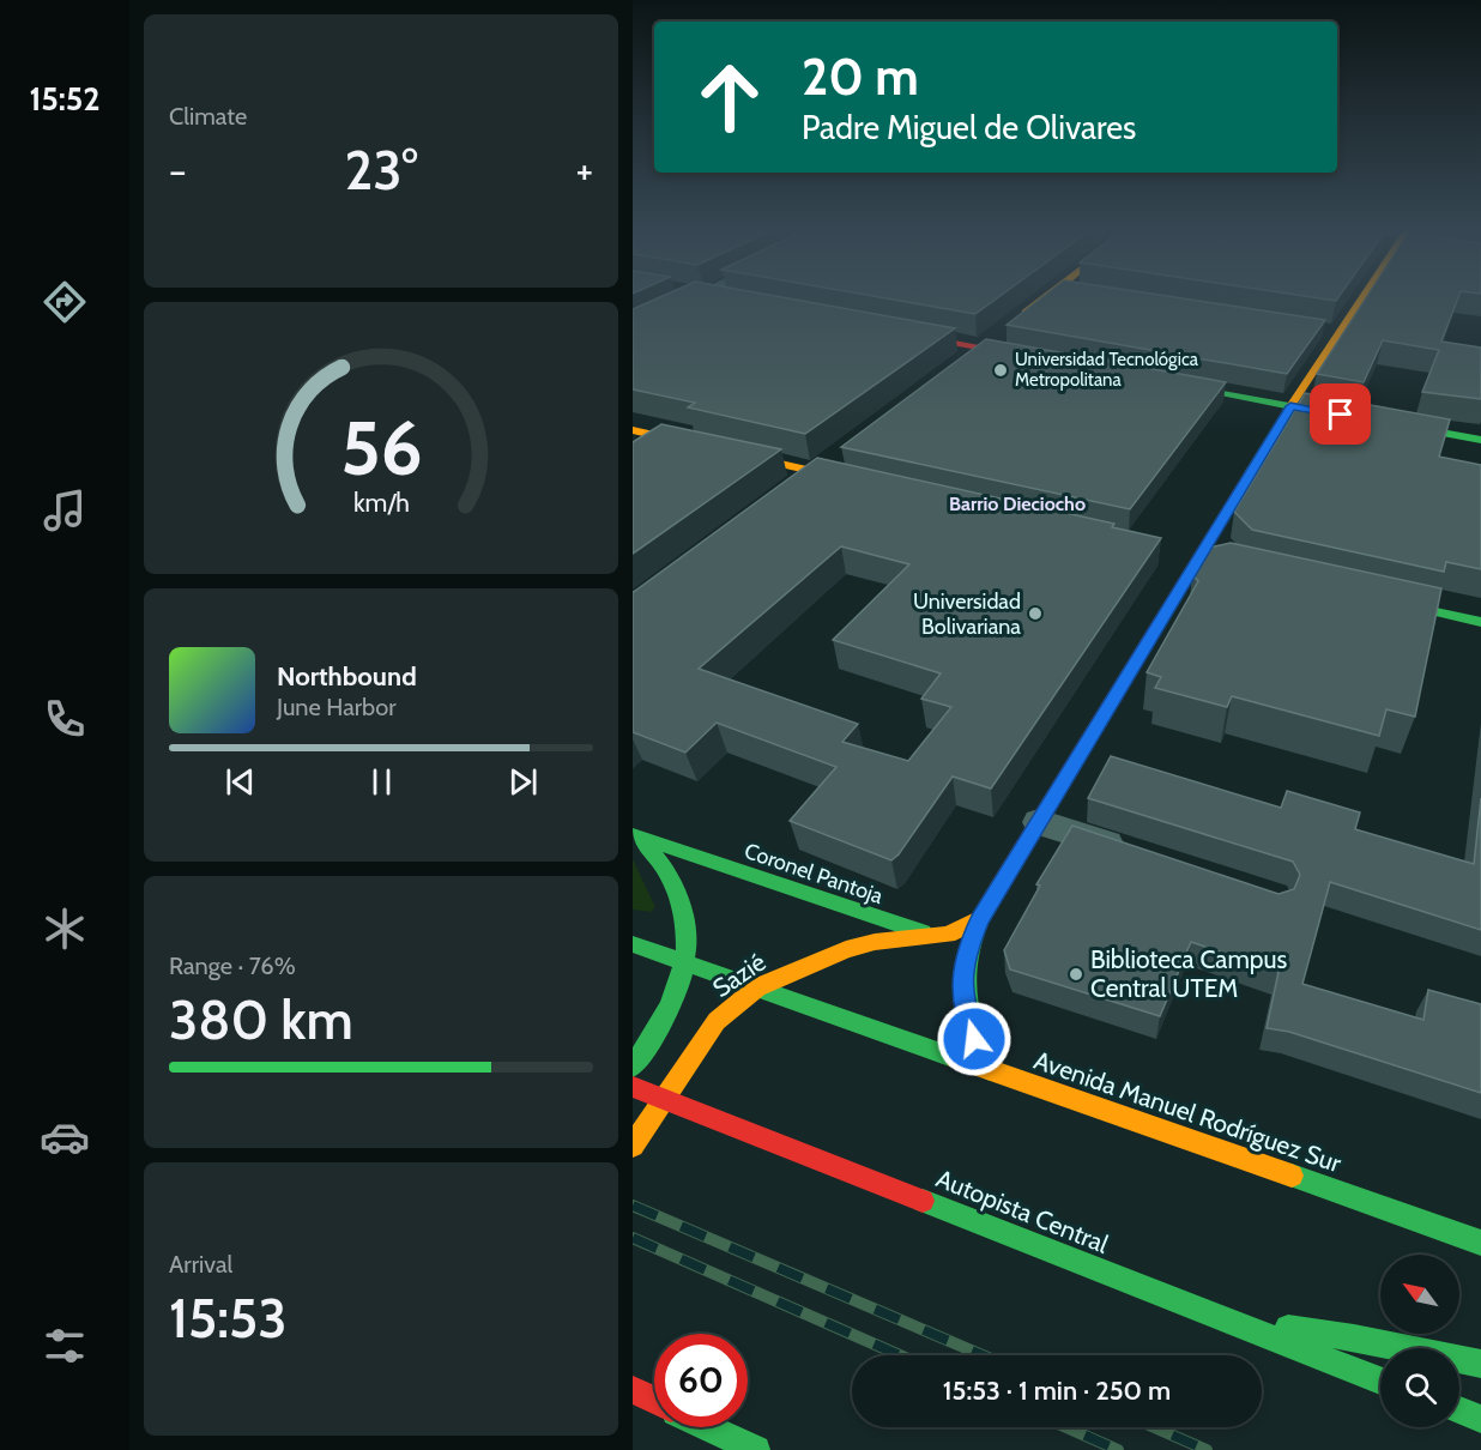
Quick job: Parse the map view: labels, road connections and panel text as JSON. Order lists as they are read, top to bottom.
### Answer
{
  "streets": {
    "main road": [
      "Coronel Pantoja",
      "Sazié",
      "Avenida Manuel Rodríguez Sur",
      "Autopista Central"
    ]
  },
  "crossings": [
    ["Coronel Pantoja", "Sazié"],
    ["Sazié", "Avenida Manuel Rodríguez Sur"]
  ],
  "districts": ["Barrio Dieciocho"],
  "places": ["Universidad Tecnológica Metropolitana", "Universidad Bolivariana", "Biblioteca Campus Central UTEM"],
  "north": "top left",
  "page": {
    "tabs": "15:52",
    "tile": [
      "Climate",
      ["Range · 76%", "380 km"],
      ["Arrival", "15:53"]
    ],
    "turn": ["20 m", "Padre Miguel de Olivares"],
    "heat": ["−", "23°", "+"],
    "song": ["Northbound", "June Harbor"],
    "limit": "60",
    "trip": "15:53 · 1 min · 250 m",
    "gauge": ["56", "km/h"]
  }
}
